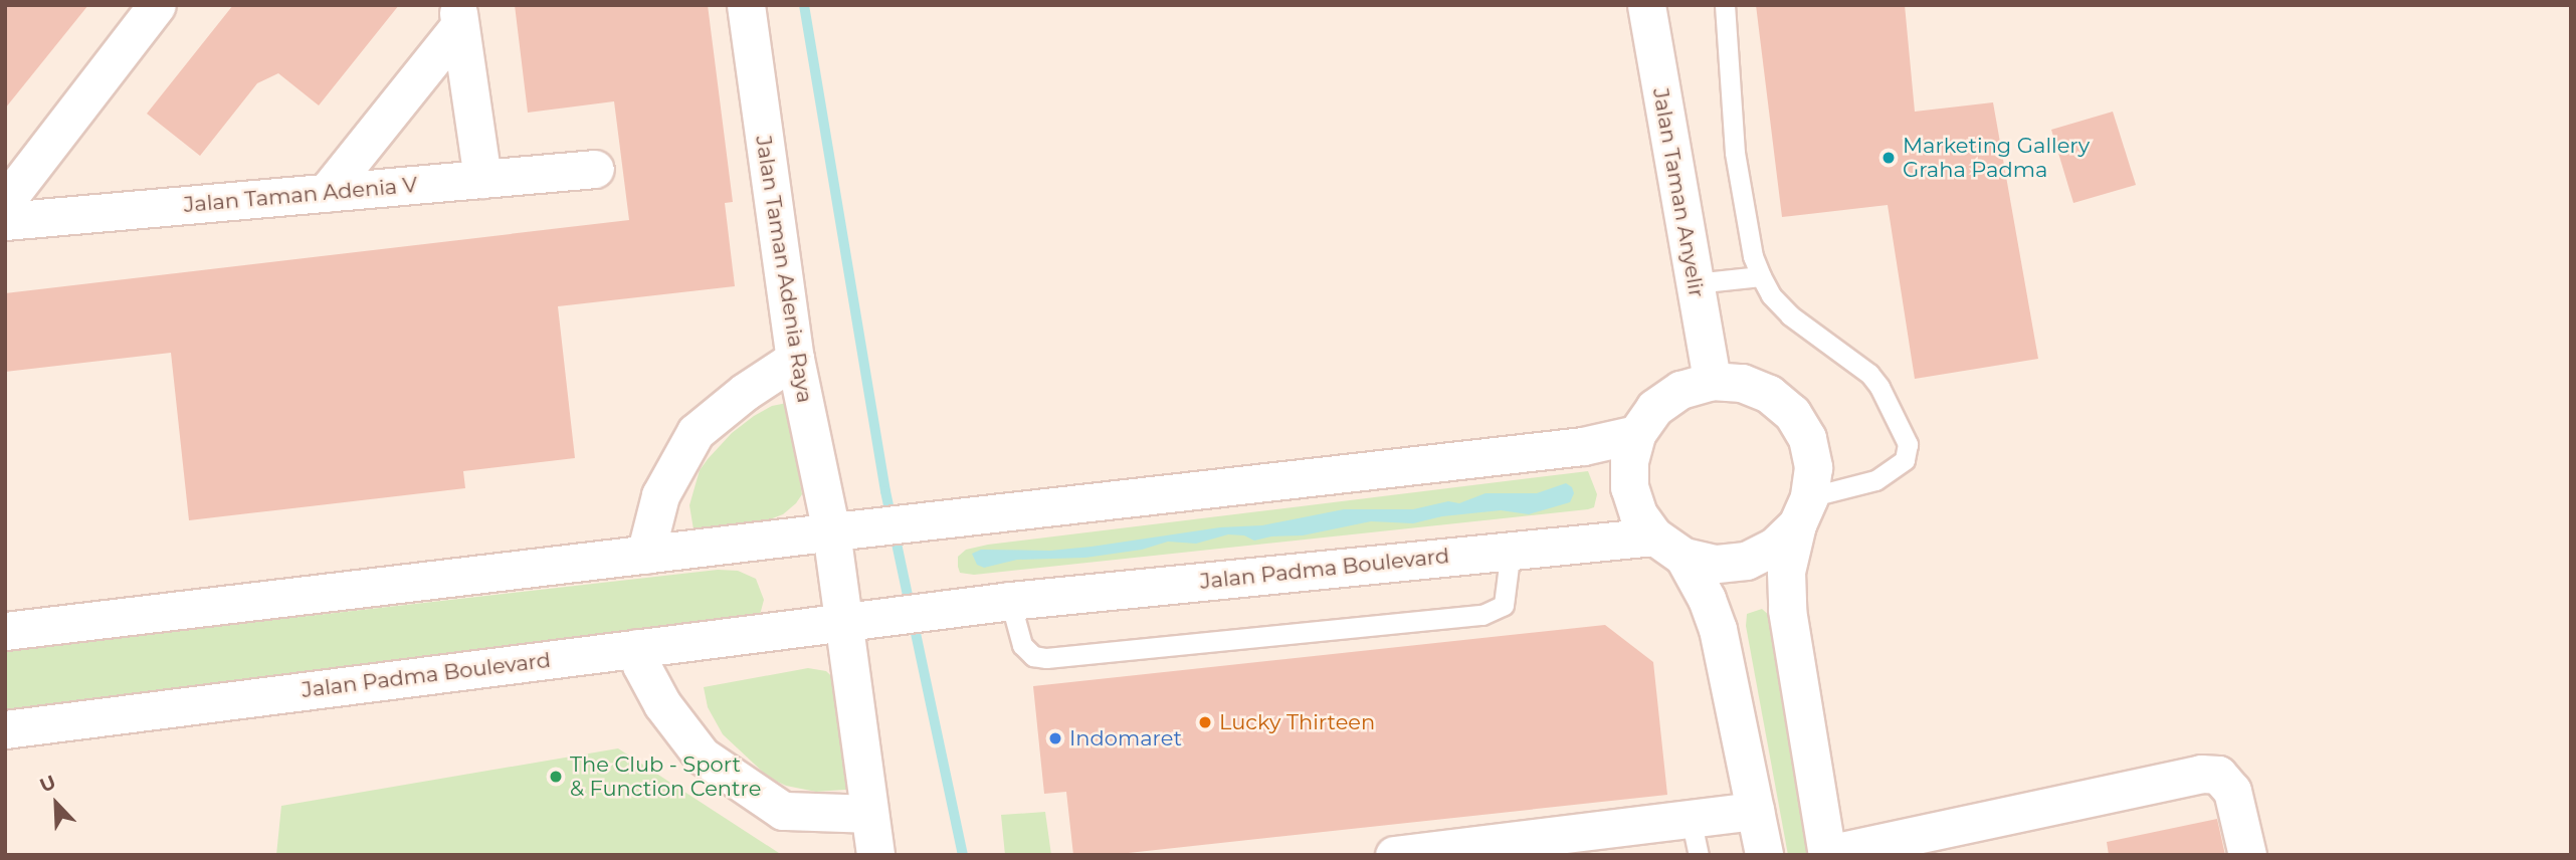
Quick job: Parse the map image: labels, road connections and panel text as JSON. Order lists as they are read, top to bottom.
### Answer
{
  "streets": {
    "street": [
      "Jalan Taman Anyelir",
      "Jalan Taman Adenia V",
      "Jalan Taman Adenia Raya",
      "Jalan Padma Boulevard"
    ]
  },
  "crossings": [
    ["Jalan Taman Anyelir", "Jalan Padma Boulevard"],
    ["Jalan Taman Adenia Raya", "Jalan Padma Boulevard"]
  ],
  "places": [
    "Marketing Gallery Graha Padma",
    "Lucky Thirteen",
    "Indomaret",
    "The Club - Sport & Function Centre"
  ],
  "north": "top left"
}
